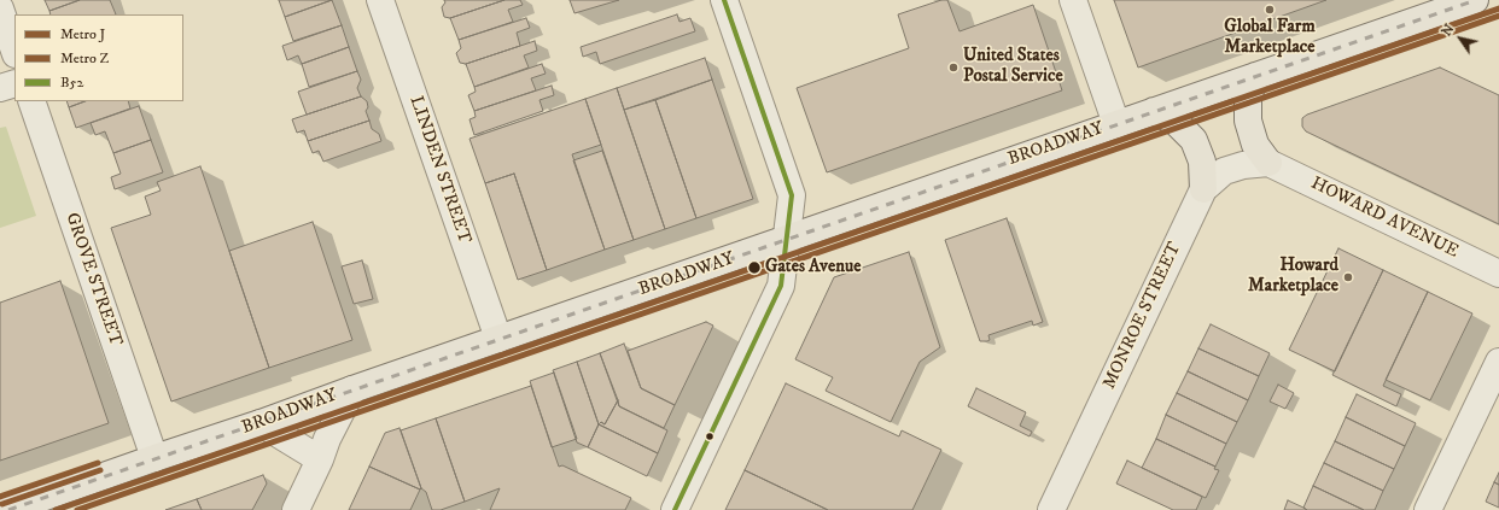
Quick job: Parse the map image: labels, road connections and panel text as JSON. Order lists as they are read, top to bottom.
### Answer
{
  "streets": {
    "main road": ["BROADWAY"],
    "street": [
      "LINDEN STREET",
      "HOWARD AVENUE",
      "GROVE STREET",
      "MONROE STREET"
    ]
  },
  "crossings": [
    ["BROADWAY", "LINDEN STREET"],
    ["BROADWAY", "GROVE STREET"],
    ["HOWARD AVENUE", "MONROE STREET"]
  ],
  "places": [
    "Global Farm Marketplace",
    "United States Postal Service",
    "Gates Avenue",
    "Howard Marketplace"
  ],
  "lines": ["transit line B52", "metro line J", "metro line Z"],
  "legend": ["Metro J", "Metro Z", "B52"],
  "north": "top left"
}
